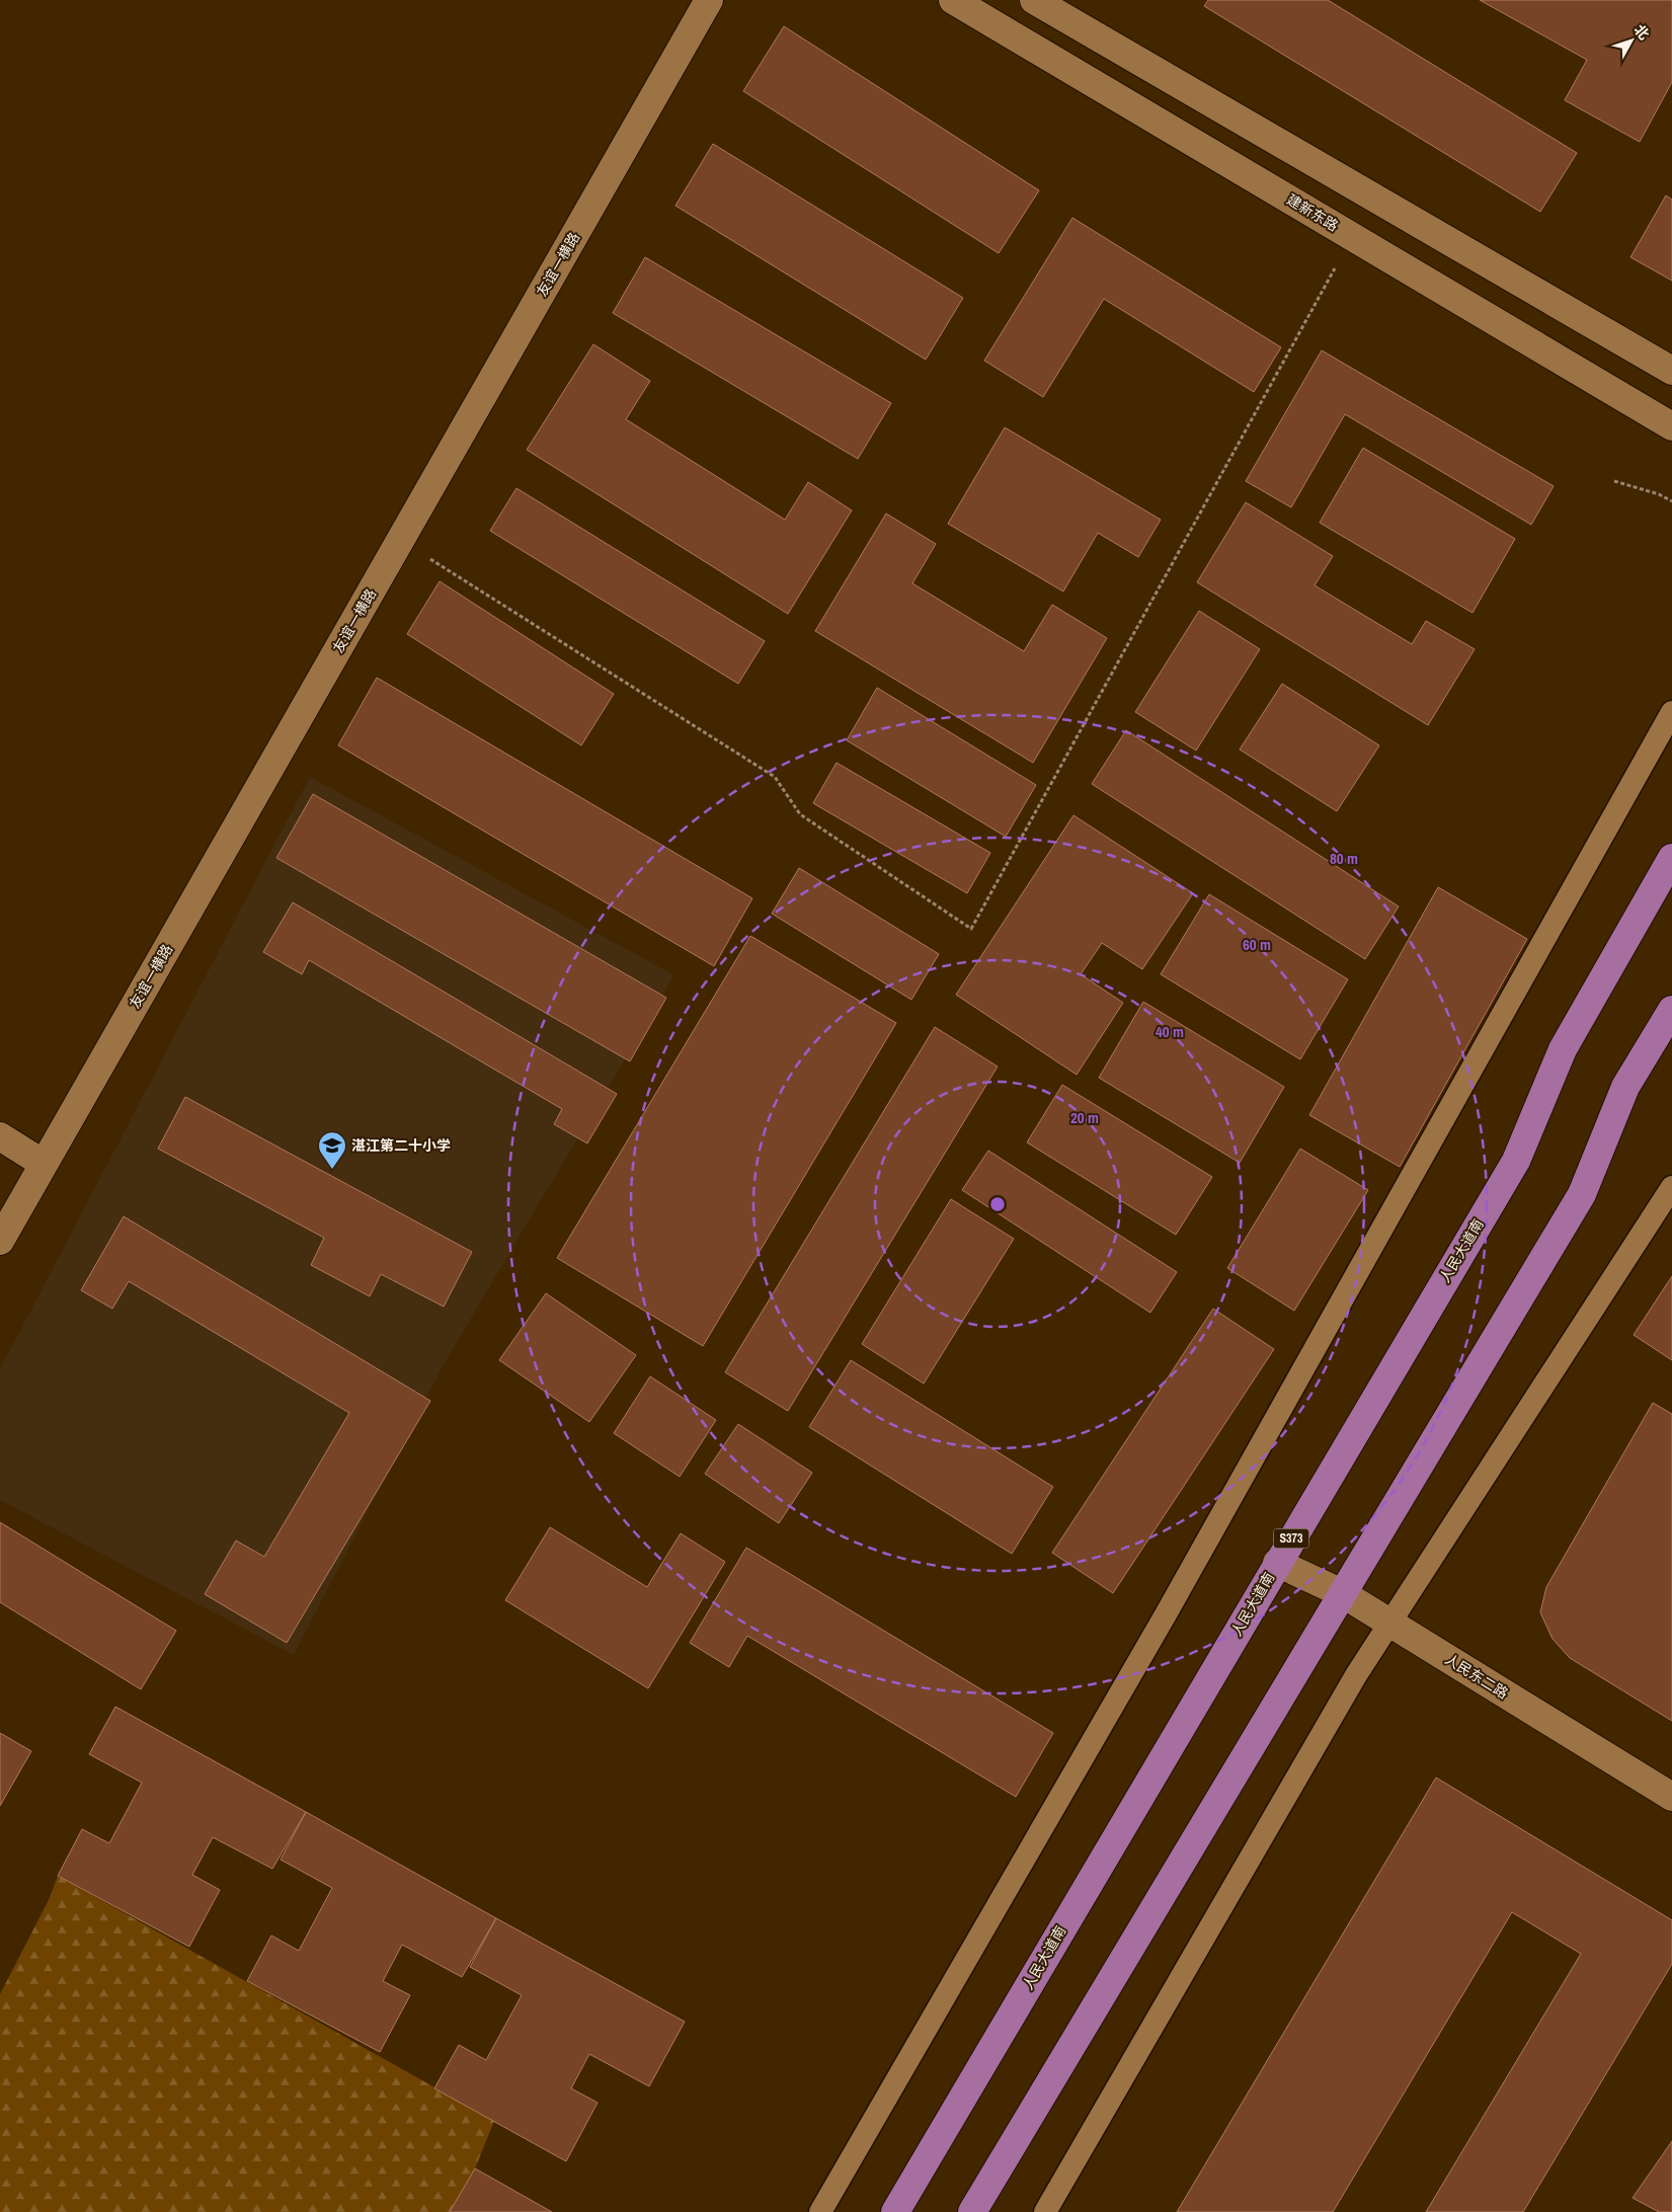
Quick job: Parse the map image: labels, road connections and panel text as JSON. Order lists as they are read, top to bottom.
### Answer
{
  "streets": {
    "main road": ["人民大道南", "S373"],
    "street": ["建新东路", "友谊一横路", "人民东二路"]
  },
  "crossings": [
    ["人民大道南", "人民东二路"]
  ],
  "places": {
    "school or university": ["湛江第二十小学"]
  },
  "north": "top right",
  "rings": [
    "80 m",
    "60 m",
    "40 m",
    "20 m"
  ]
}
